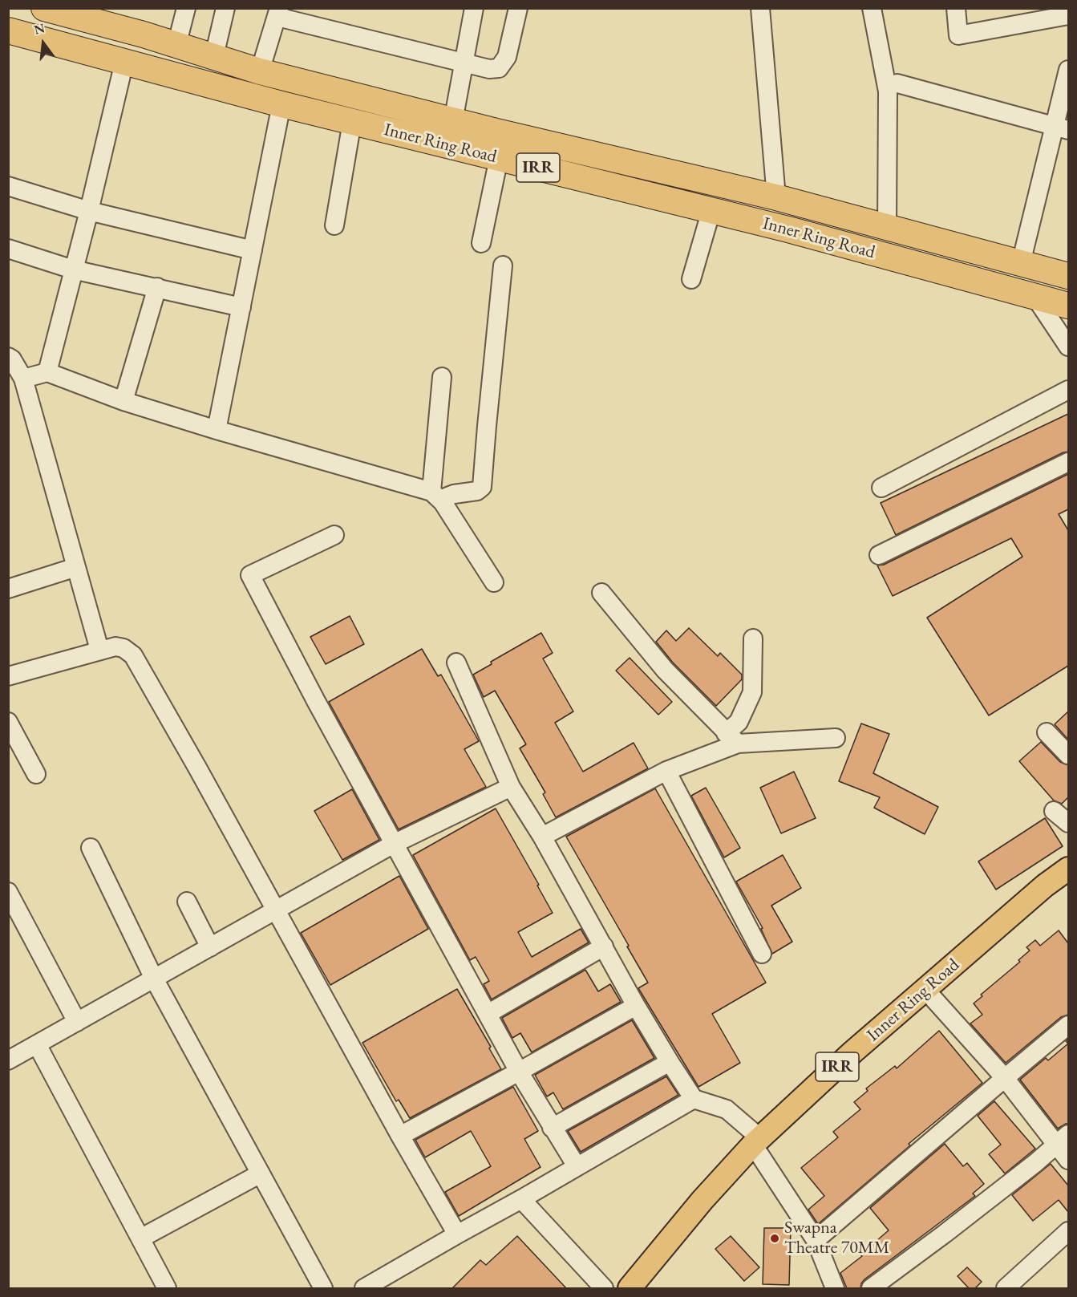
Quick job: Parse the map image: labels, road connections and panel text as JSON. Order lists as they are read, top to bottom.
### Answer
{
  "streets": {
    "highway": ["Inner Ring Road", "IRR"]
  },
  "places": ["Swapna Theatre 70MM"],
  "north": "top"
}
